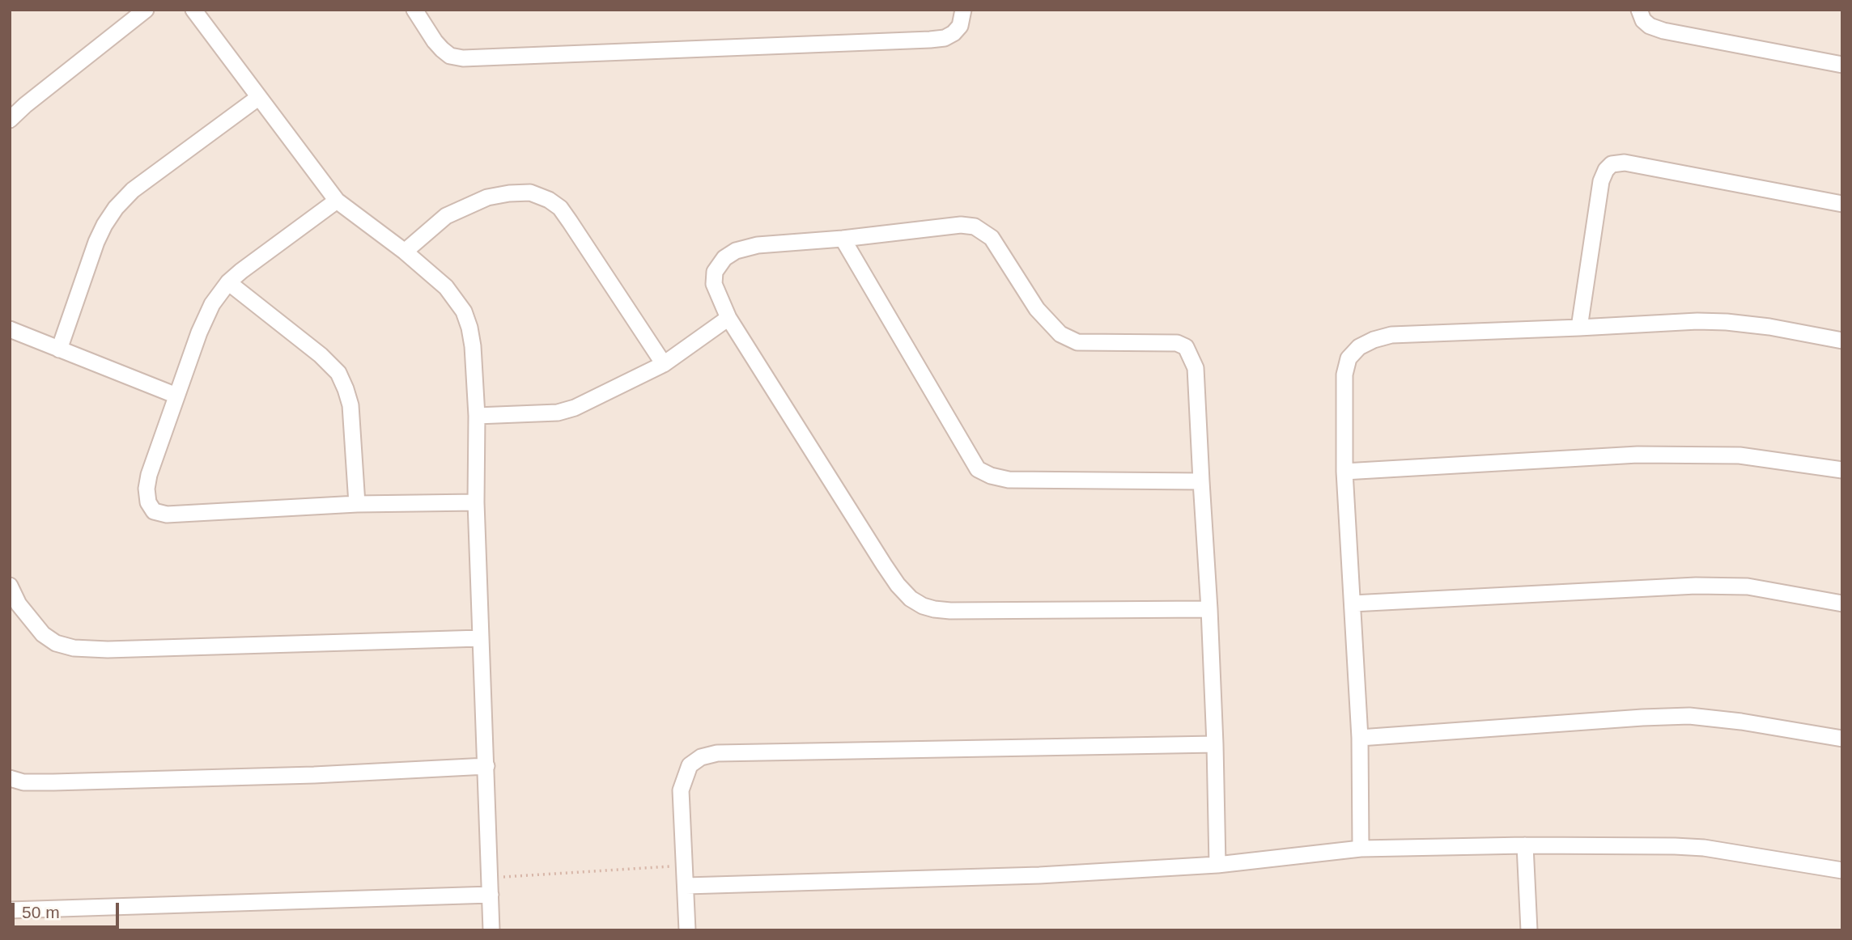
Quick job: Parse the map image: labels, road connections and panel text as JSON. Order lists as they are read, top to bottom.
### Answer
{
  "scale_bar": "50 m"
}
